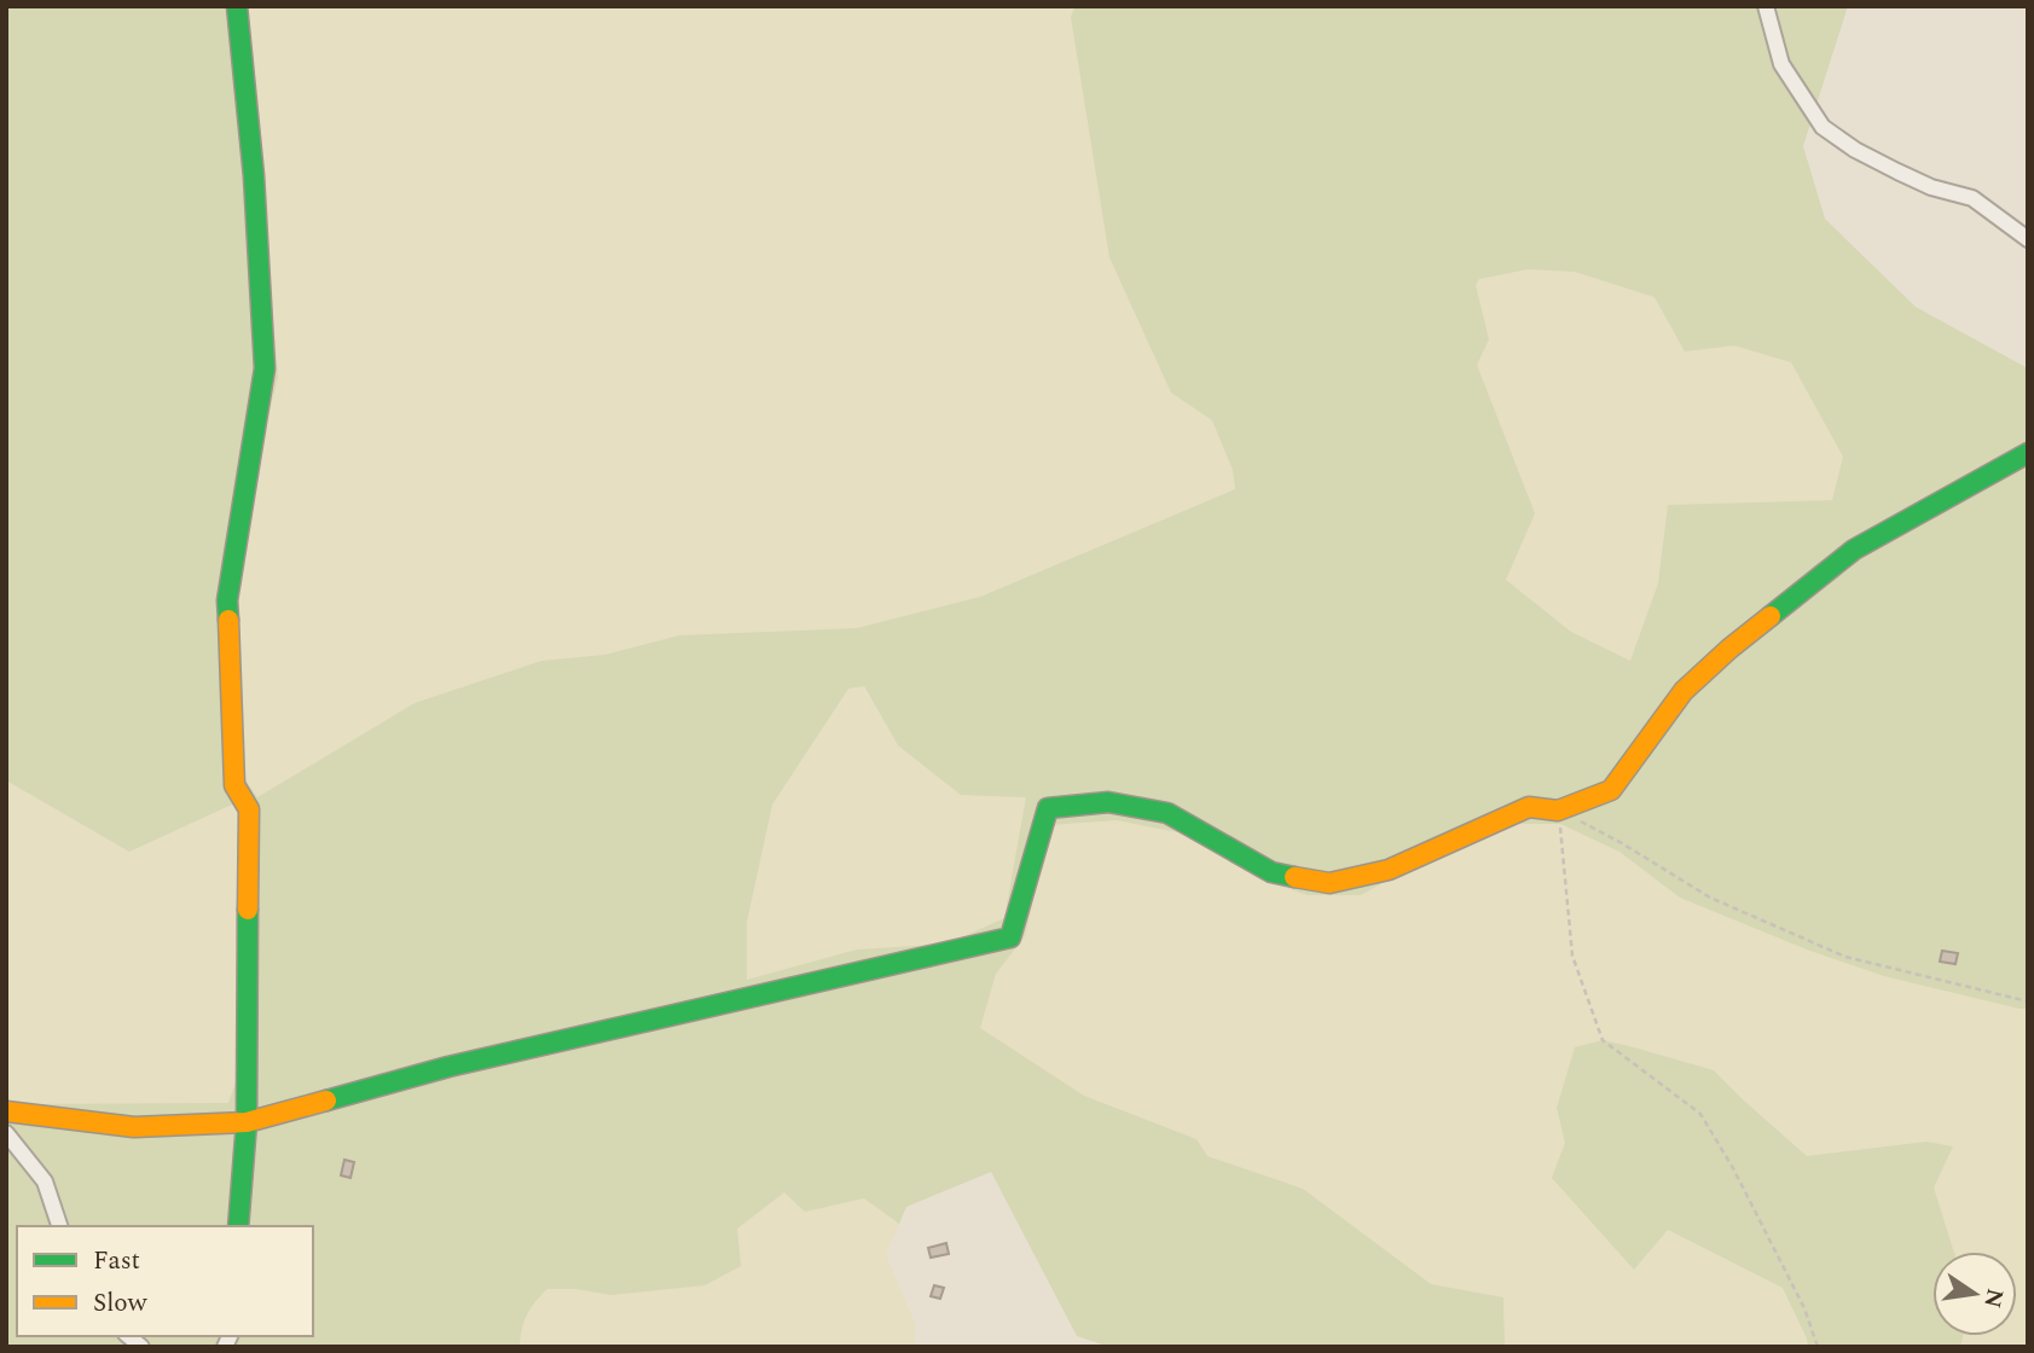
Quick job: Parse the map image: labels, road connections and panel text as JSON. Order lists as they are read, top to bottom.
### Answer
{
  "legend": ["Fast", "Slow"],
  "north": "right"
}
